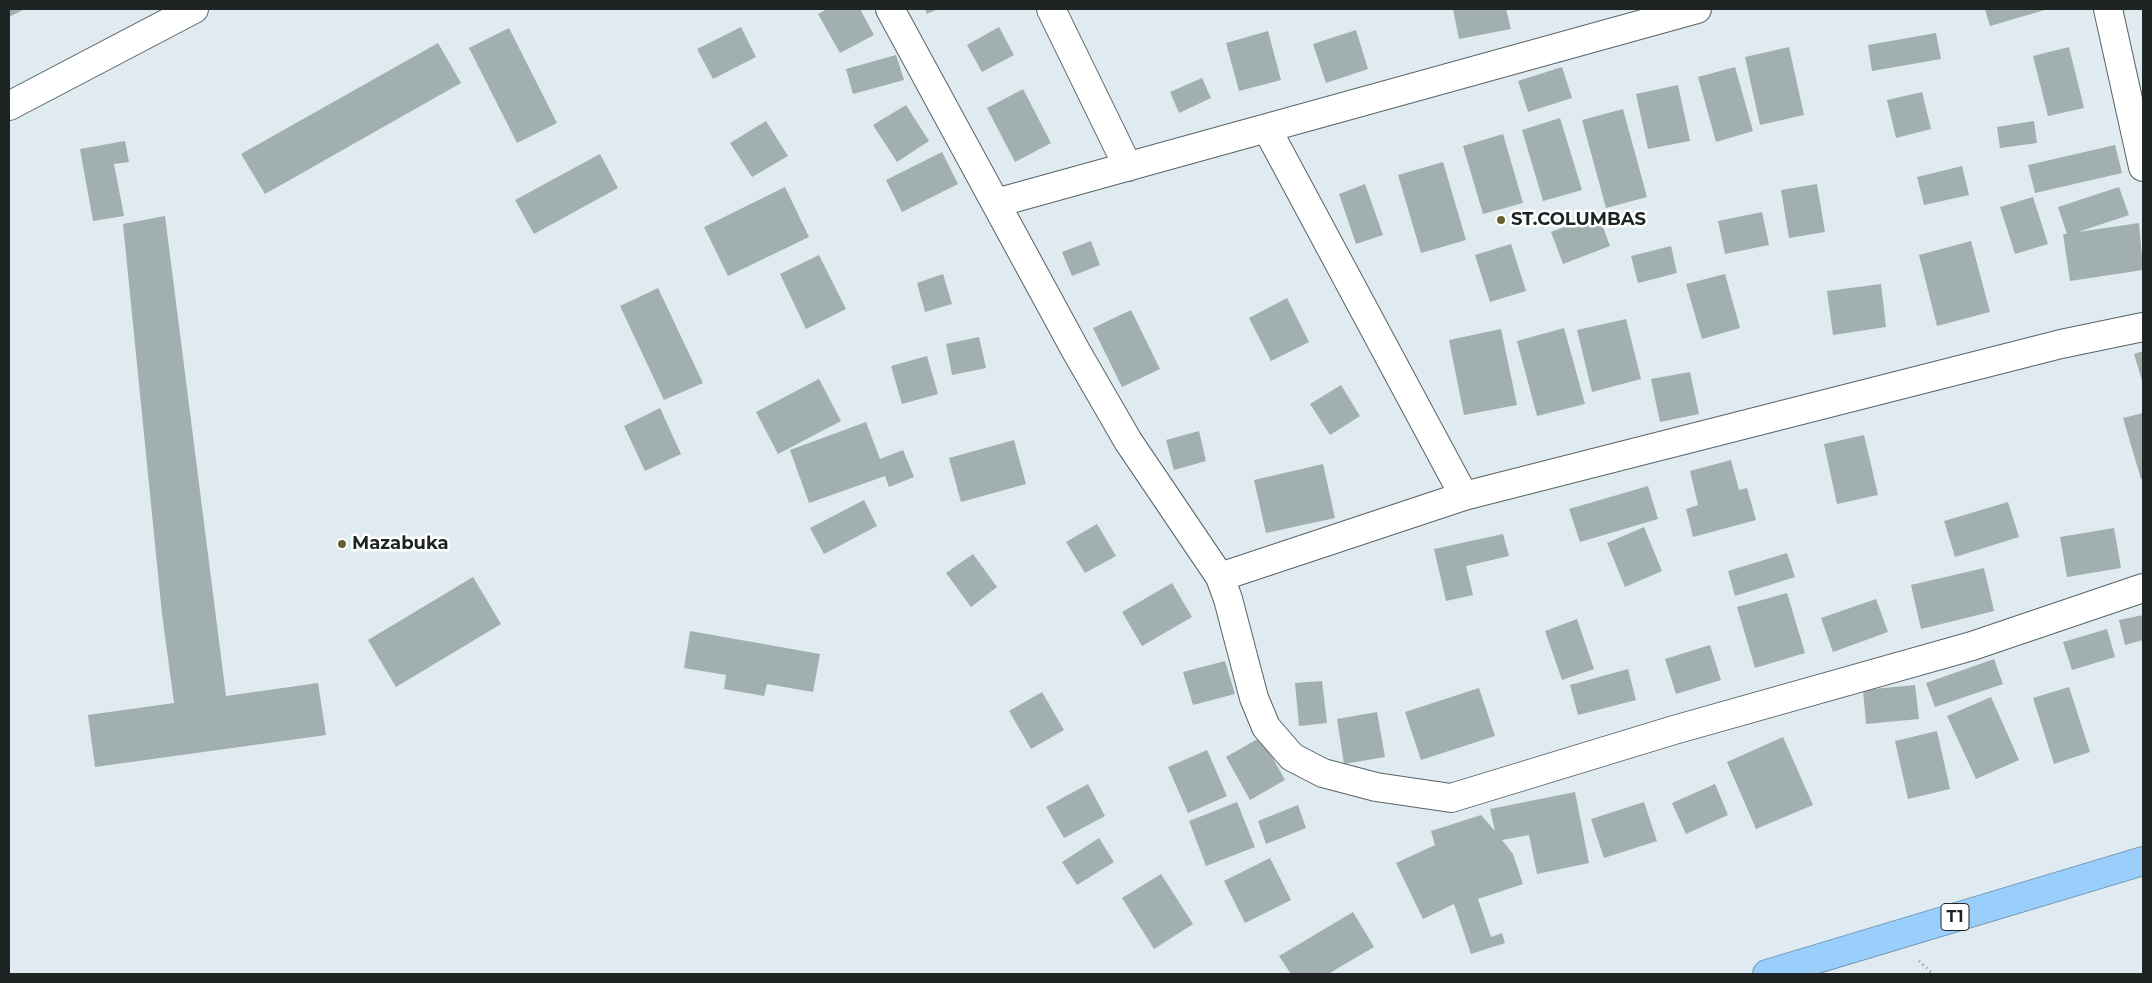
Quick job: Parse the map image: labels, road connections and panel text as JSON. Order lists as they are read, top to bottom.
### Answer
{
  "streets": {
    "highway": ["T1"]
  },
  "places": ["ST.COLUMBAS", "Mazabuka"]
}
